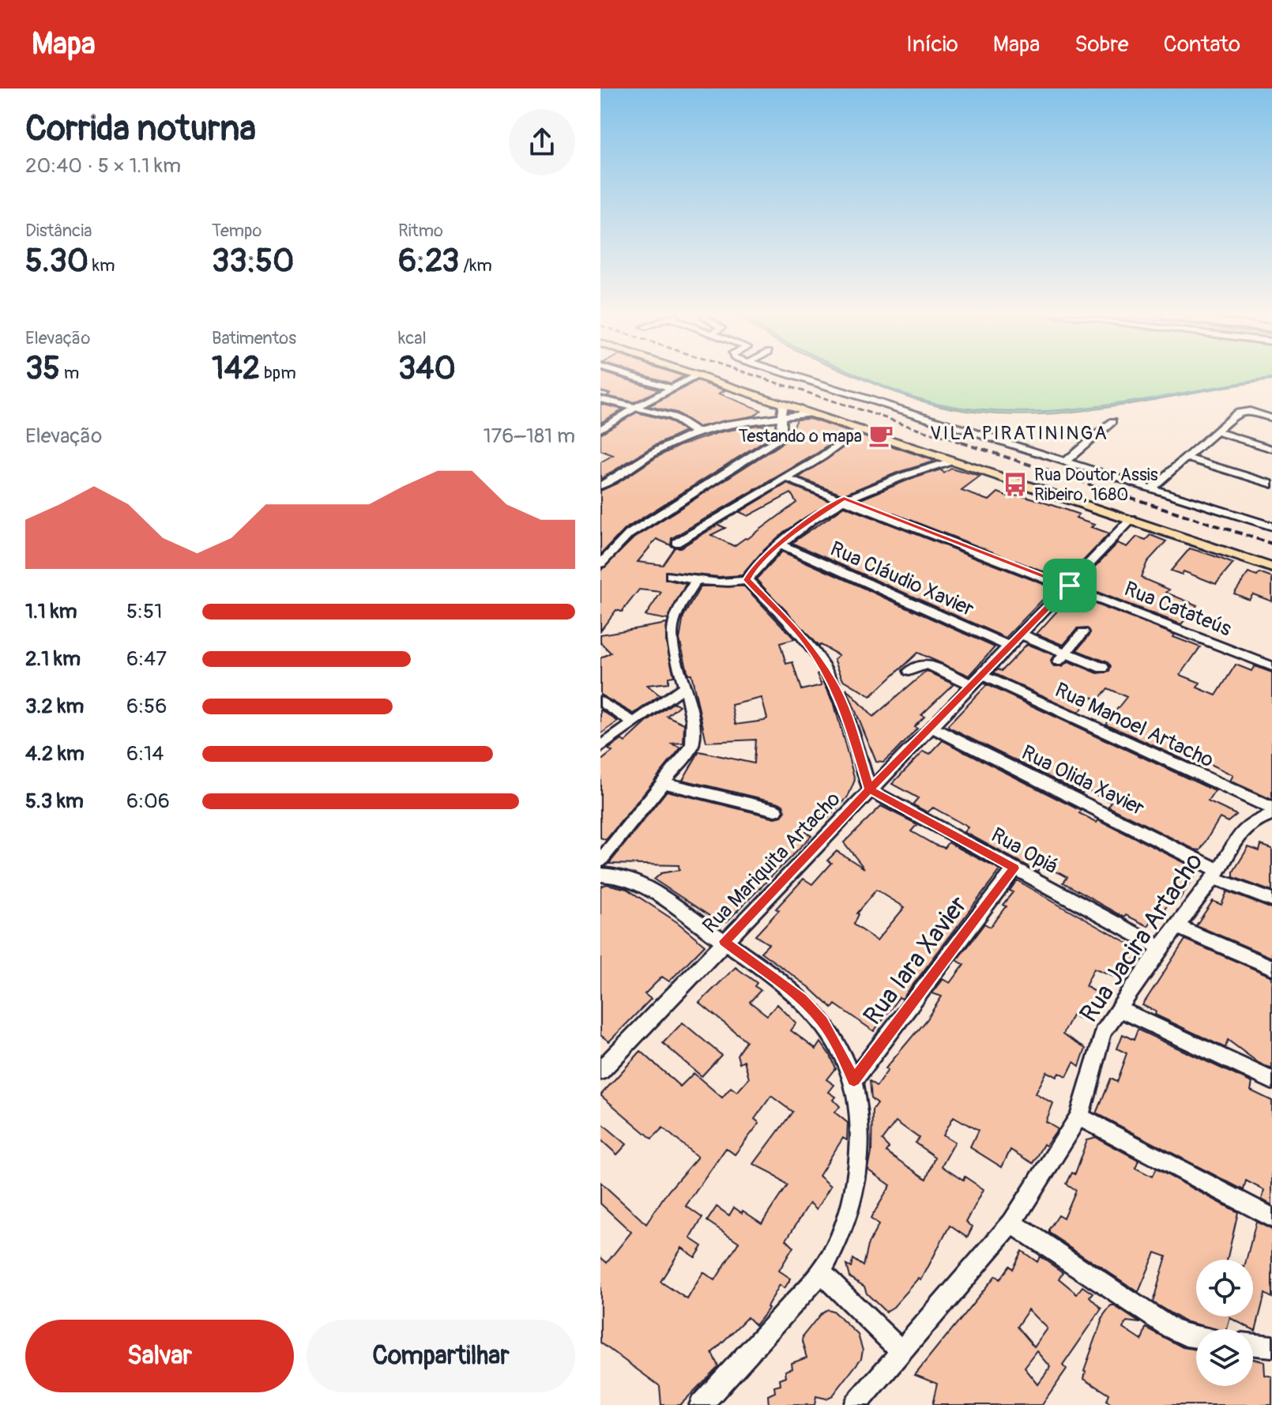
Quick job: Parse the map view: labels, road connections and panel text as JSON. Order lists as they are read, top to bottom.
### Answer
{
  "streets": {
    "street": [
      "Rua Cláudio Xavier",
      "Rua Catateús",
      "Rua Manoel Artacho",
      "Rua Olida Xavier",
      "Rua Opiá",
      "Rua Mariquita Artacho",
      "Rua Jacira Artacho",
      "Rua Iara Xavier"
    ]
  },
  "crossings": [
    ["Rua Cláudio Xavier", "Rua Mariquita Artacho"],
    ["Rua Catateús", "Rua Mariquita Artacho"],
    ["Rua Manoel Artacho", "Rua Mariquita Artacho"],
    ["Rua Olida Xavier", "Rua Mariquita Artacho"],
    ["Rua Olida Xavier", "Rua Jacira Artacho"],
    ["Rua Opiá", "Rua Mariquita Artacho"],
    ["Rua Opiá", "Rua Jacira Artacho"],
    ["Rua Opiá", "Rua Iara Xavier"]
  ],
  "districts": ["VILA PIRATININGA"],
  "places": {
    "cafe": ["Testando o mapa"],
    "bus stop": ["Rua Doutor Assis Ribeiro, 1680"]
  },
  "page": {
    "header": "Mapa",
    "nav": [
      "Início",
      "Mapa",
      "Sobre",
      "Contato"
    ],
    "heading": ["Corrida noturna", "20:40 · 5 × 1.1 km"],
    "stats": [
      ["Distância", "5.30 km"],
      ["Tempo", "33:50"],
      ["Ritmo", "6:23 /km"],
      ["Elevação", "35 m"],
      ["Batimentos", "142 bpm"],
      ["kcal", "340"]
    ],
    "chart": ["Elevação", "176–181 m"],
    "list": [
      {
        "name": "1.1 km",
        "note": "5:51"
      },
      {
        "name": "2.1 km",
        "note": "6:47"
      },
      {
        "name": "3.2 km",
        "note": "6:56"
      },
      {
        "name": "4.2 km",
        "note": "6:14"
      },
      {
        "name": "5.3 km",
        "note": "6:06"
      }
    ],
    "buttons": ["Salvar", "Compartilhar"]
  }
}
